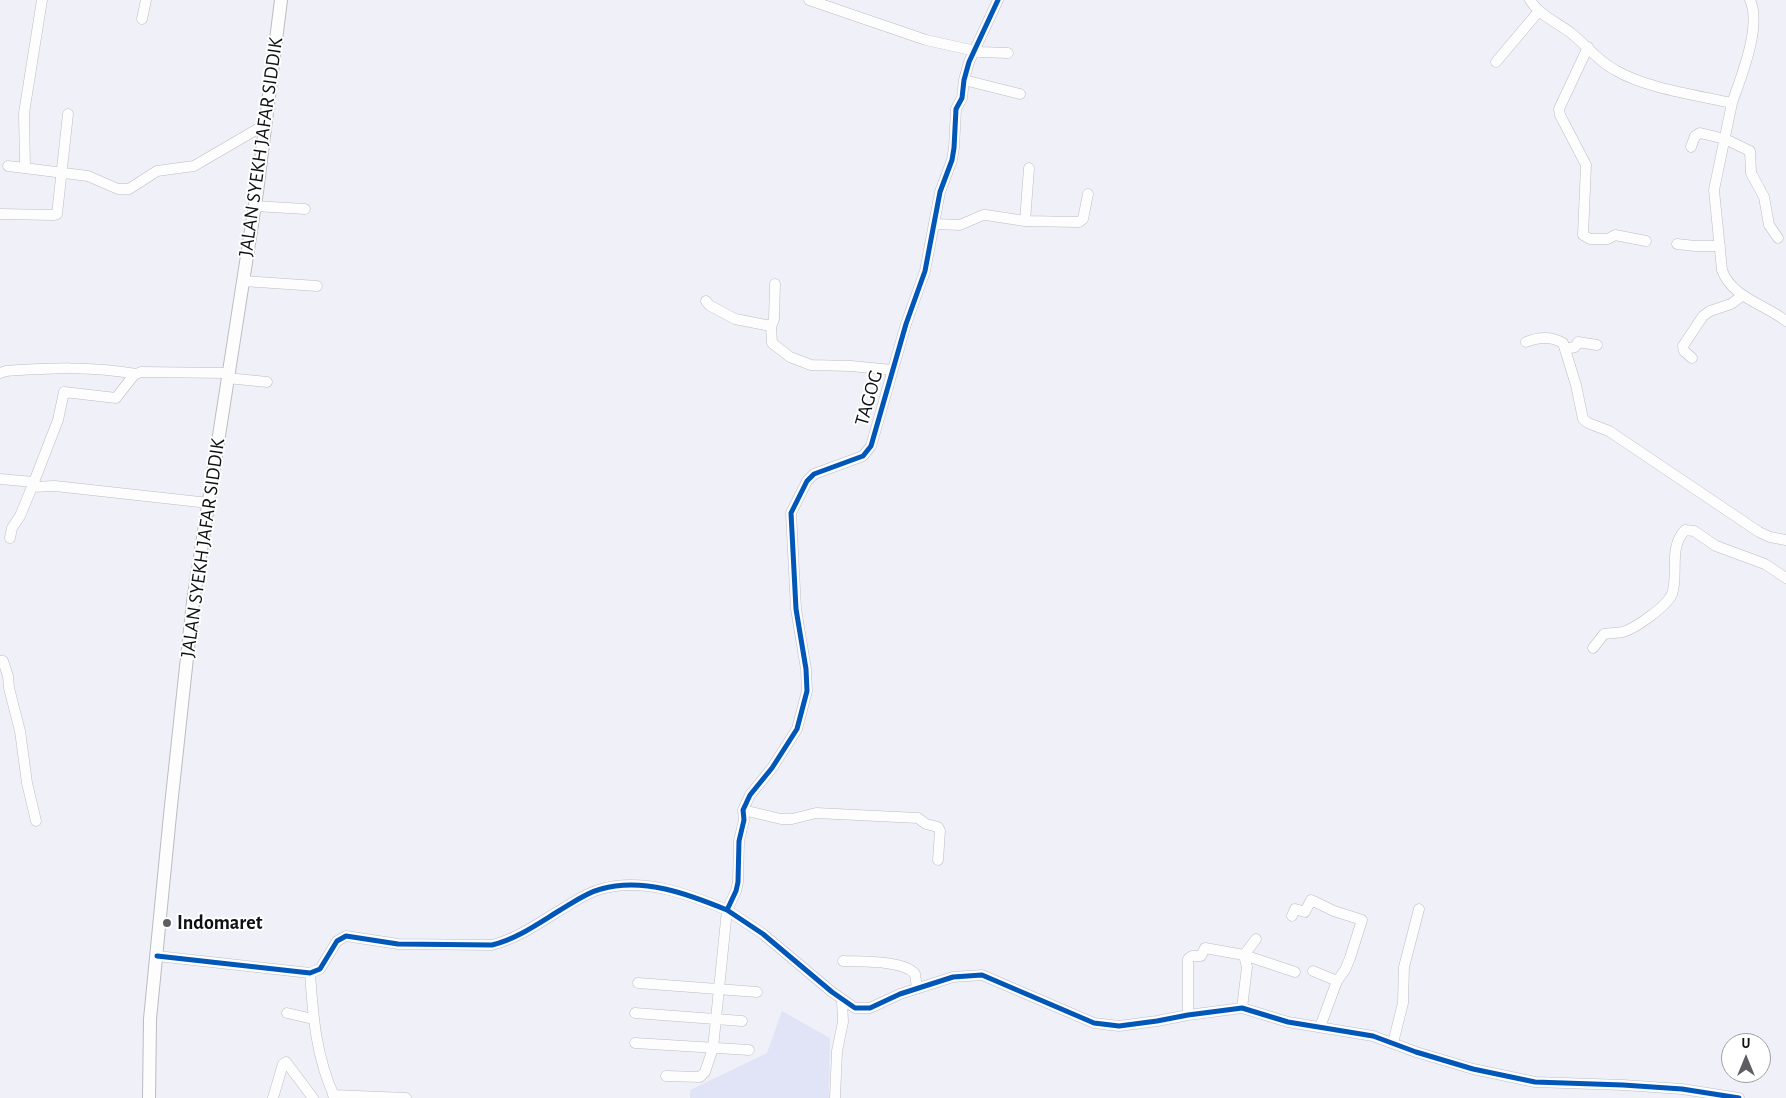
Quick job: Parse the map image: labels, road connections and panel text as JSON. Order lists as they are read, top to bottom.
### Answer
{
  "streets": {
    "main road": ["JALAN SYEKH JAFAR SIDDIK"],
    "street": ["TAGOG"]
  },
  "places": ["Indomaret"],
  "north": "top"
}
